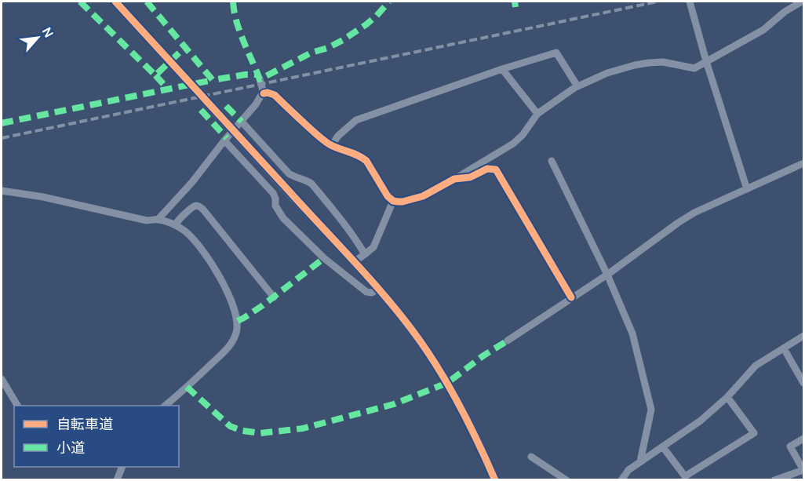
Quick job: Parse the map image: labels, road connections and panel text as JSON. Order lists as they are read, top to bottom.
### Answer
{
  "legend": ["自転車道", "小道"],
  "north": "top right"
}
